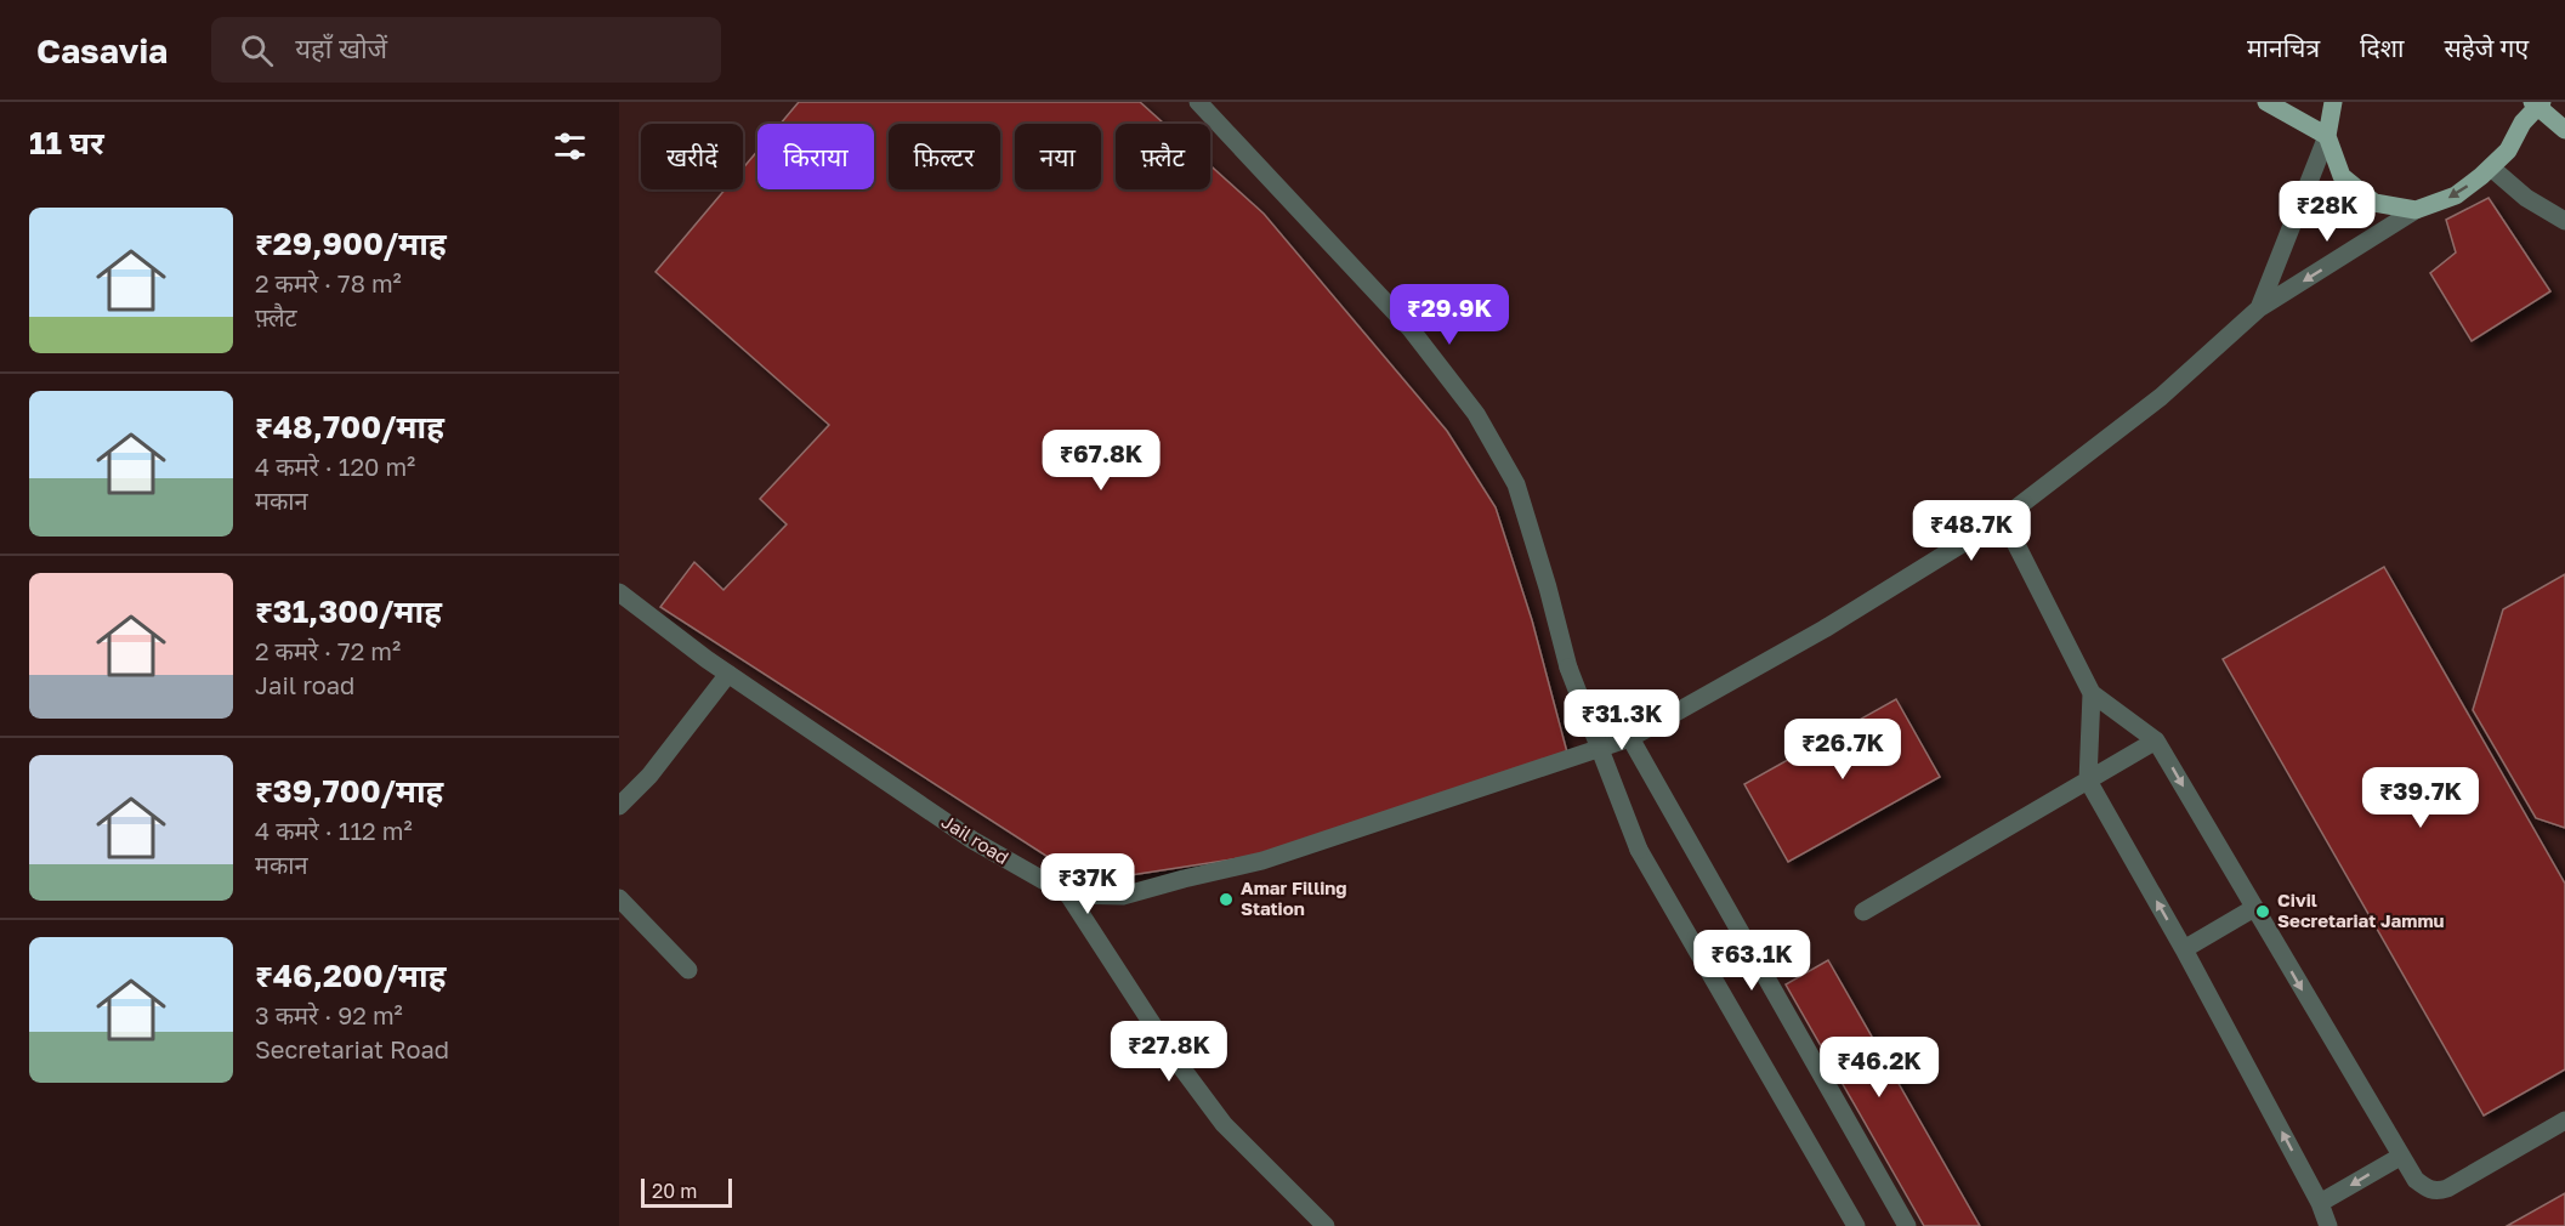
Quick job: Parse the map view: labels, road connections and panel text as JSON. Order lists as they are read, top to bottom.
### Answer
{
  "streets": {
    "street": ["Jail road"]
  },
  "places": ["Amar Filling Station", "Civil Secretariat Jammu"],
  "scale_bar": "20 m",
  "page": {
    "header": "Casavia",
    "search": "यहाँ खोजें",
    "nav": ["मानचित्र", "दिशा", "सहेजे गए"],
    "heading": "11 घर",
    "chip": [
      "खरीदें",
      "किराया",
      "फ़िल्टर",
      "नया",
      "फ़्लैट"
    ],
    "price": [
      "₹28K",
      "₹29.9K",
      "₹67.8K",
      "₹48.7K",
      "₹31.3K",
      "₹26.7K",
      "₹39.7K",
      "₹37K",
      "₹63.1K",
      "₹27.8K",
      "₹46.2K"
    ],
    "list": [
      {
        "name": "₹29,900/माह",
        "note": "2 कमरे · 78 m² · फ़्लैट"
      },
      {
        "name": "₹48,700/माह",
        "note": "4 कमरे · 120 m² · मकान"
      },
      {
        "name": "₹31,300/माह",
        "note": "2 कमरे · 72 m² · Jail road"
      },
      {
        "name": "₹39,700/माह",
        "note": "4 कमरे · 112 m² · मकान"
      },
      {
        "name": "₹46,200/माह",
        "note": "3 कमरे · 92 m² · Secretariat Road"
      }
    ],
    "scale": "20 m"
  }
}
